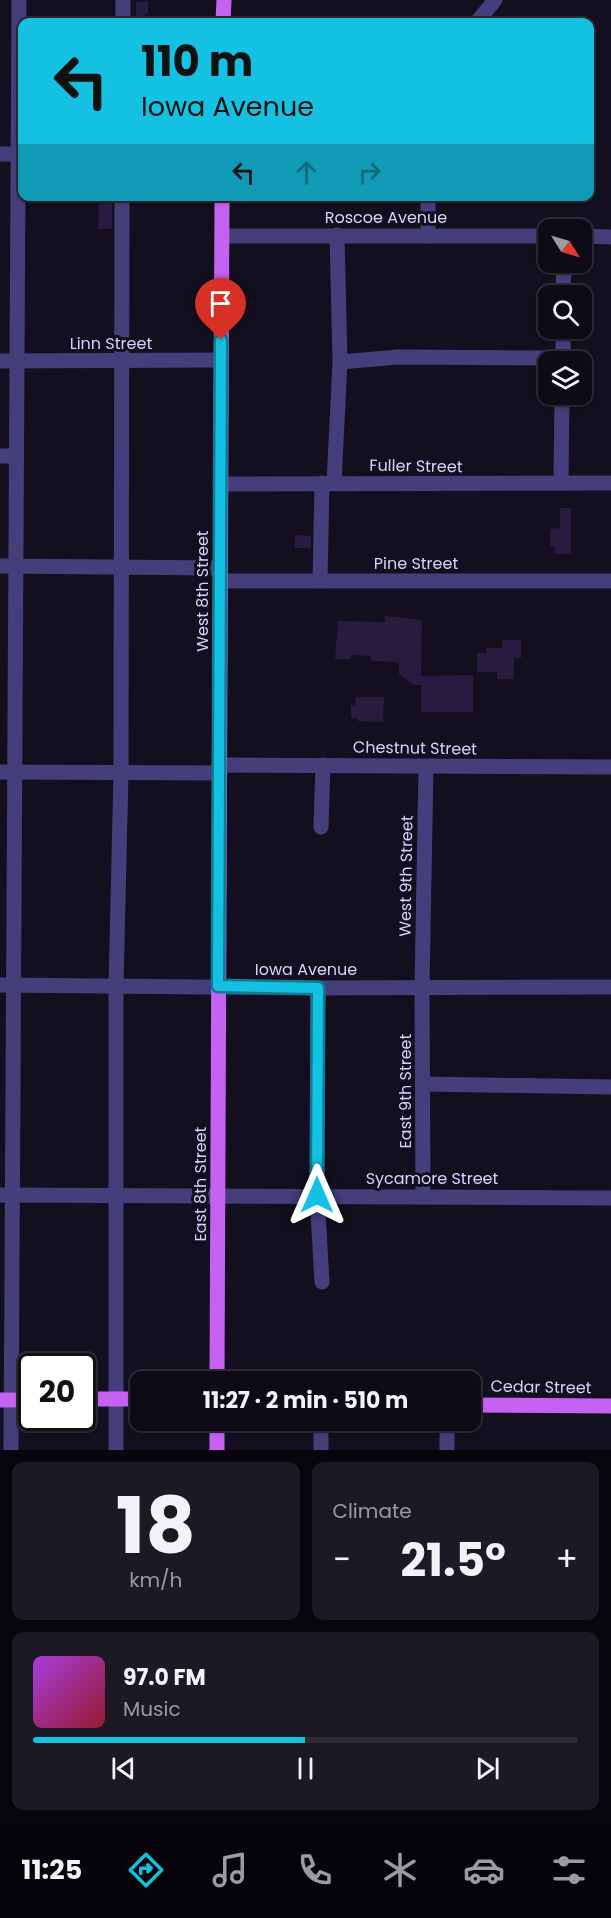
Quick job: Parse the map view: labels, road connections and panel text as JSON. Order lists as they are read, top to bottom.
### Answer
{
  "streets": {
    "main road": ["West 8th Street", "East 8th Street", "Cedar Street"],
    "street": [
      "Roscoe Avenue",
      "Linn Street",
      "Fuller Street",
      "Pine Street",
      "Chestnut Street",
      "West 9th Street",
      "Iowa Avenue",
      "East 9th Street",
      "Sycamore Street"
    ]
  },
  "crossings": [
    ["Roscoe Avenue", "West 8th Street"],
    ["Linn Street", "West 8th Street"],
    ["Fuller Street", "West 8th Street"],
    ["Pine Street", "West 8th Street"],
    ["West 8th Street", "Chestnut Street"],
    ["West 8th Street", "Iowa Avenue"],
    ["West 8th Street", "East 8th Street"],
    ["Chestnut Street", "West 9th Street"],
    ["West 9th Street", "Iowa Avenue"],
    ["West 9th Street", "East 9th Street"],
    ["Iowa Avenue", "East 9th Street"],
    ["Iowa Avenue", "East 8th Street"],
    ["East 9th Street", "Sycamore Street"],
    ["Sycamore Street", "East 8th Street"]
  ],
  "north": "bottom right",
  "page": {
    "turn": ["110 m", "Iowa Avenue"],
    "limit": "20",
    "trip": "11:27 · 2 min · 510 m",
    "tile": [
      ["18", "km/h"],
      "Climate"
    ],
    "heat": ["−", "21.5°", "+"],
    "song": ["97.0 FM", "Music"],
    "tabs": "11:25"
  }
}
